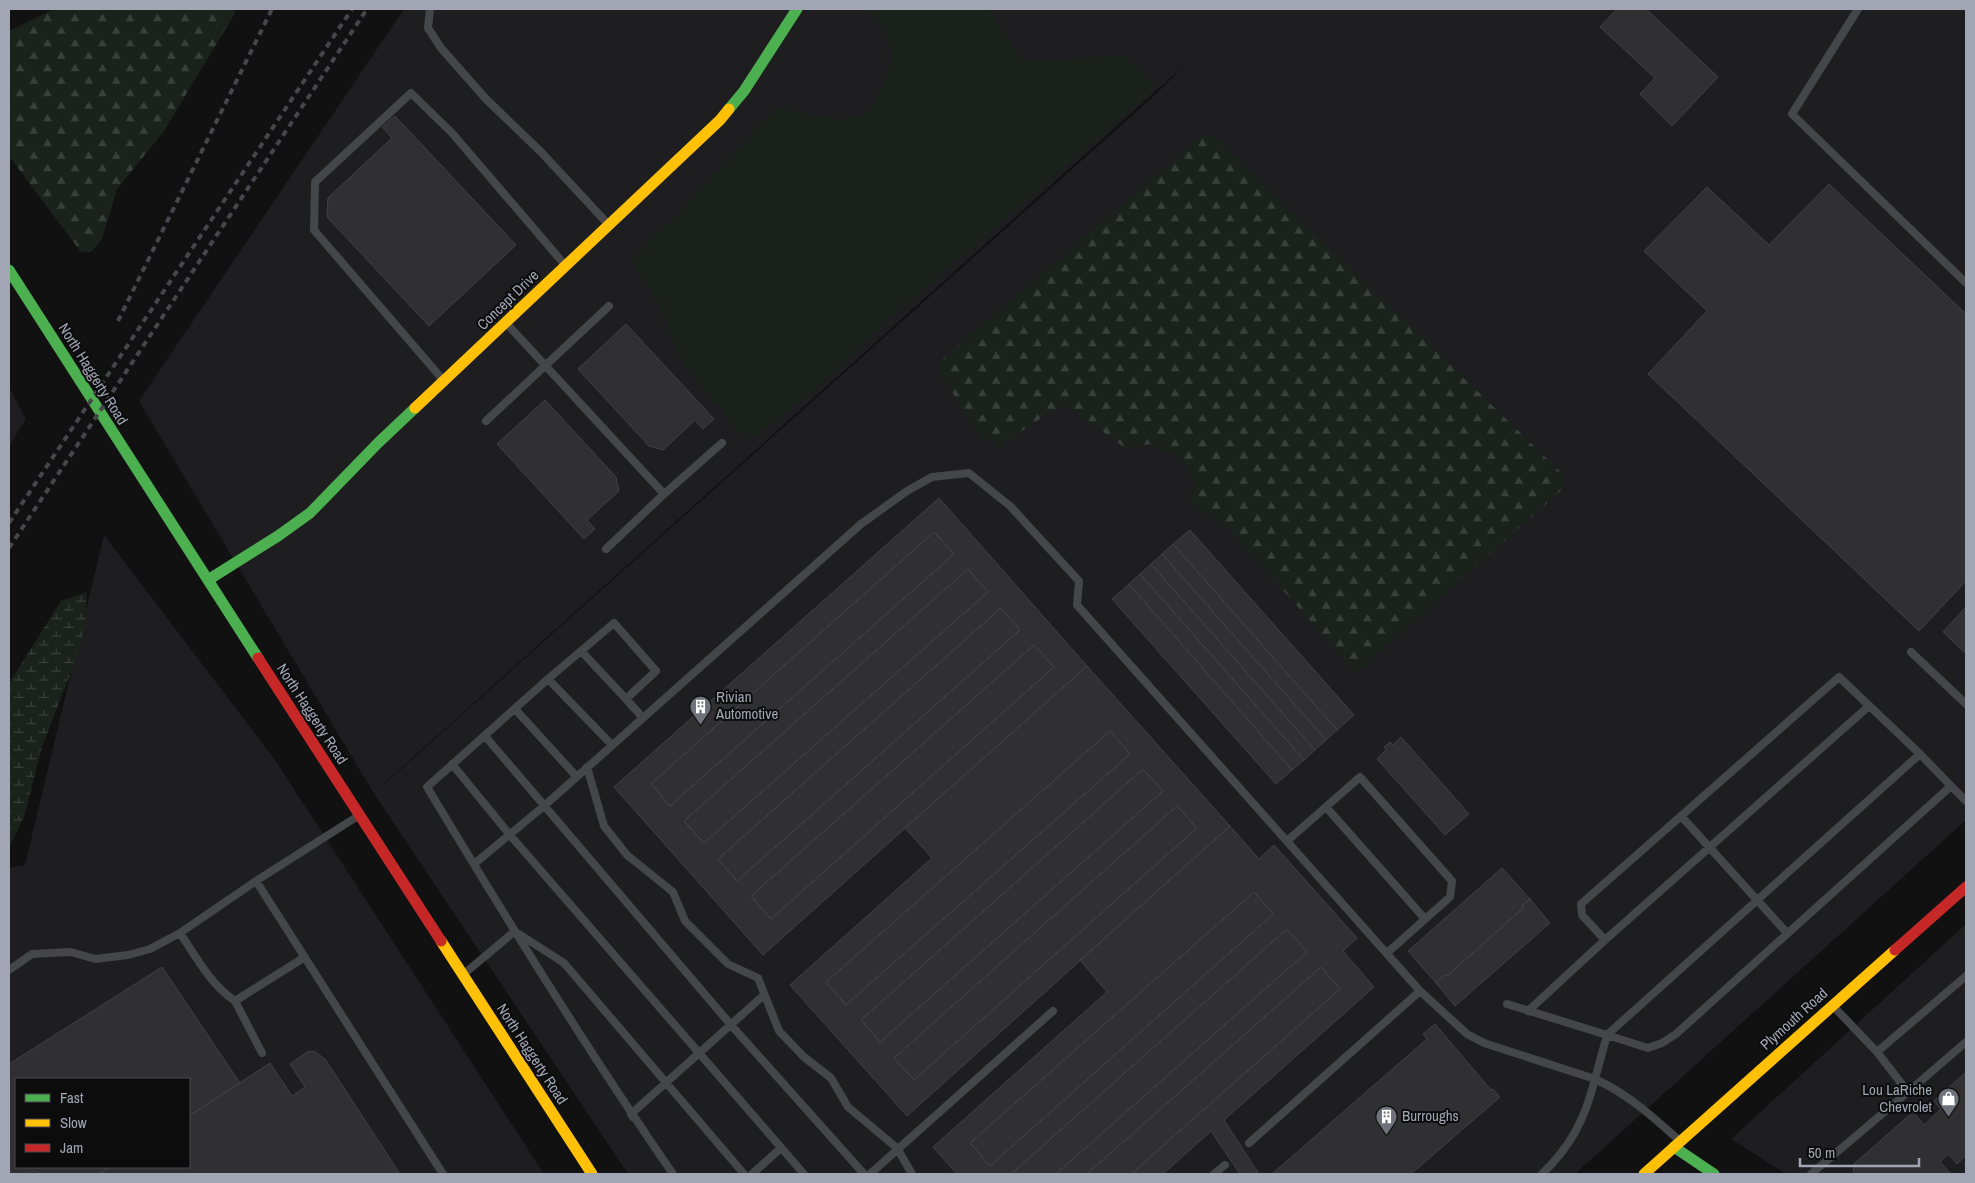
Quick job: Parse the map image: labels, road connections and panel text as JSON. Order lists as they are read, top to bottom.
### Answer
{
  "streets": {
    "street": ["Concept Drive", "North Haggerty Road", "Plymouth Road"]
  },
  "crossings": [
    ["Concept Drive", "North Haggerty Road"]
  ],
  "places": {
    "building": ["Rivian Automotive", "Burroughs"],
    "shop": ["Lou LaRiche Chevrolet"]
  },
  "legend": ["Fast", "Slow", "Jam"],
  "scale_bar": "50 m"
}
